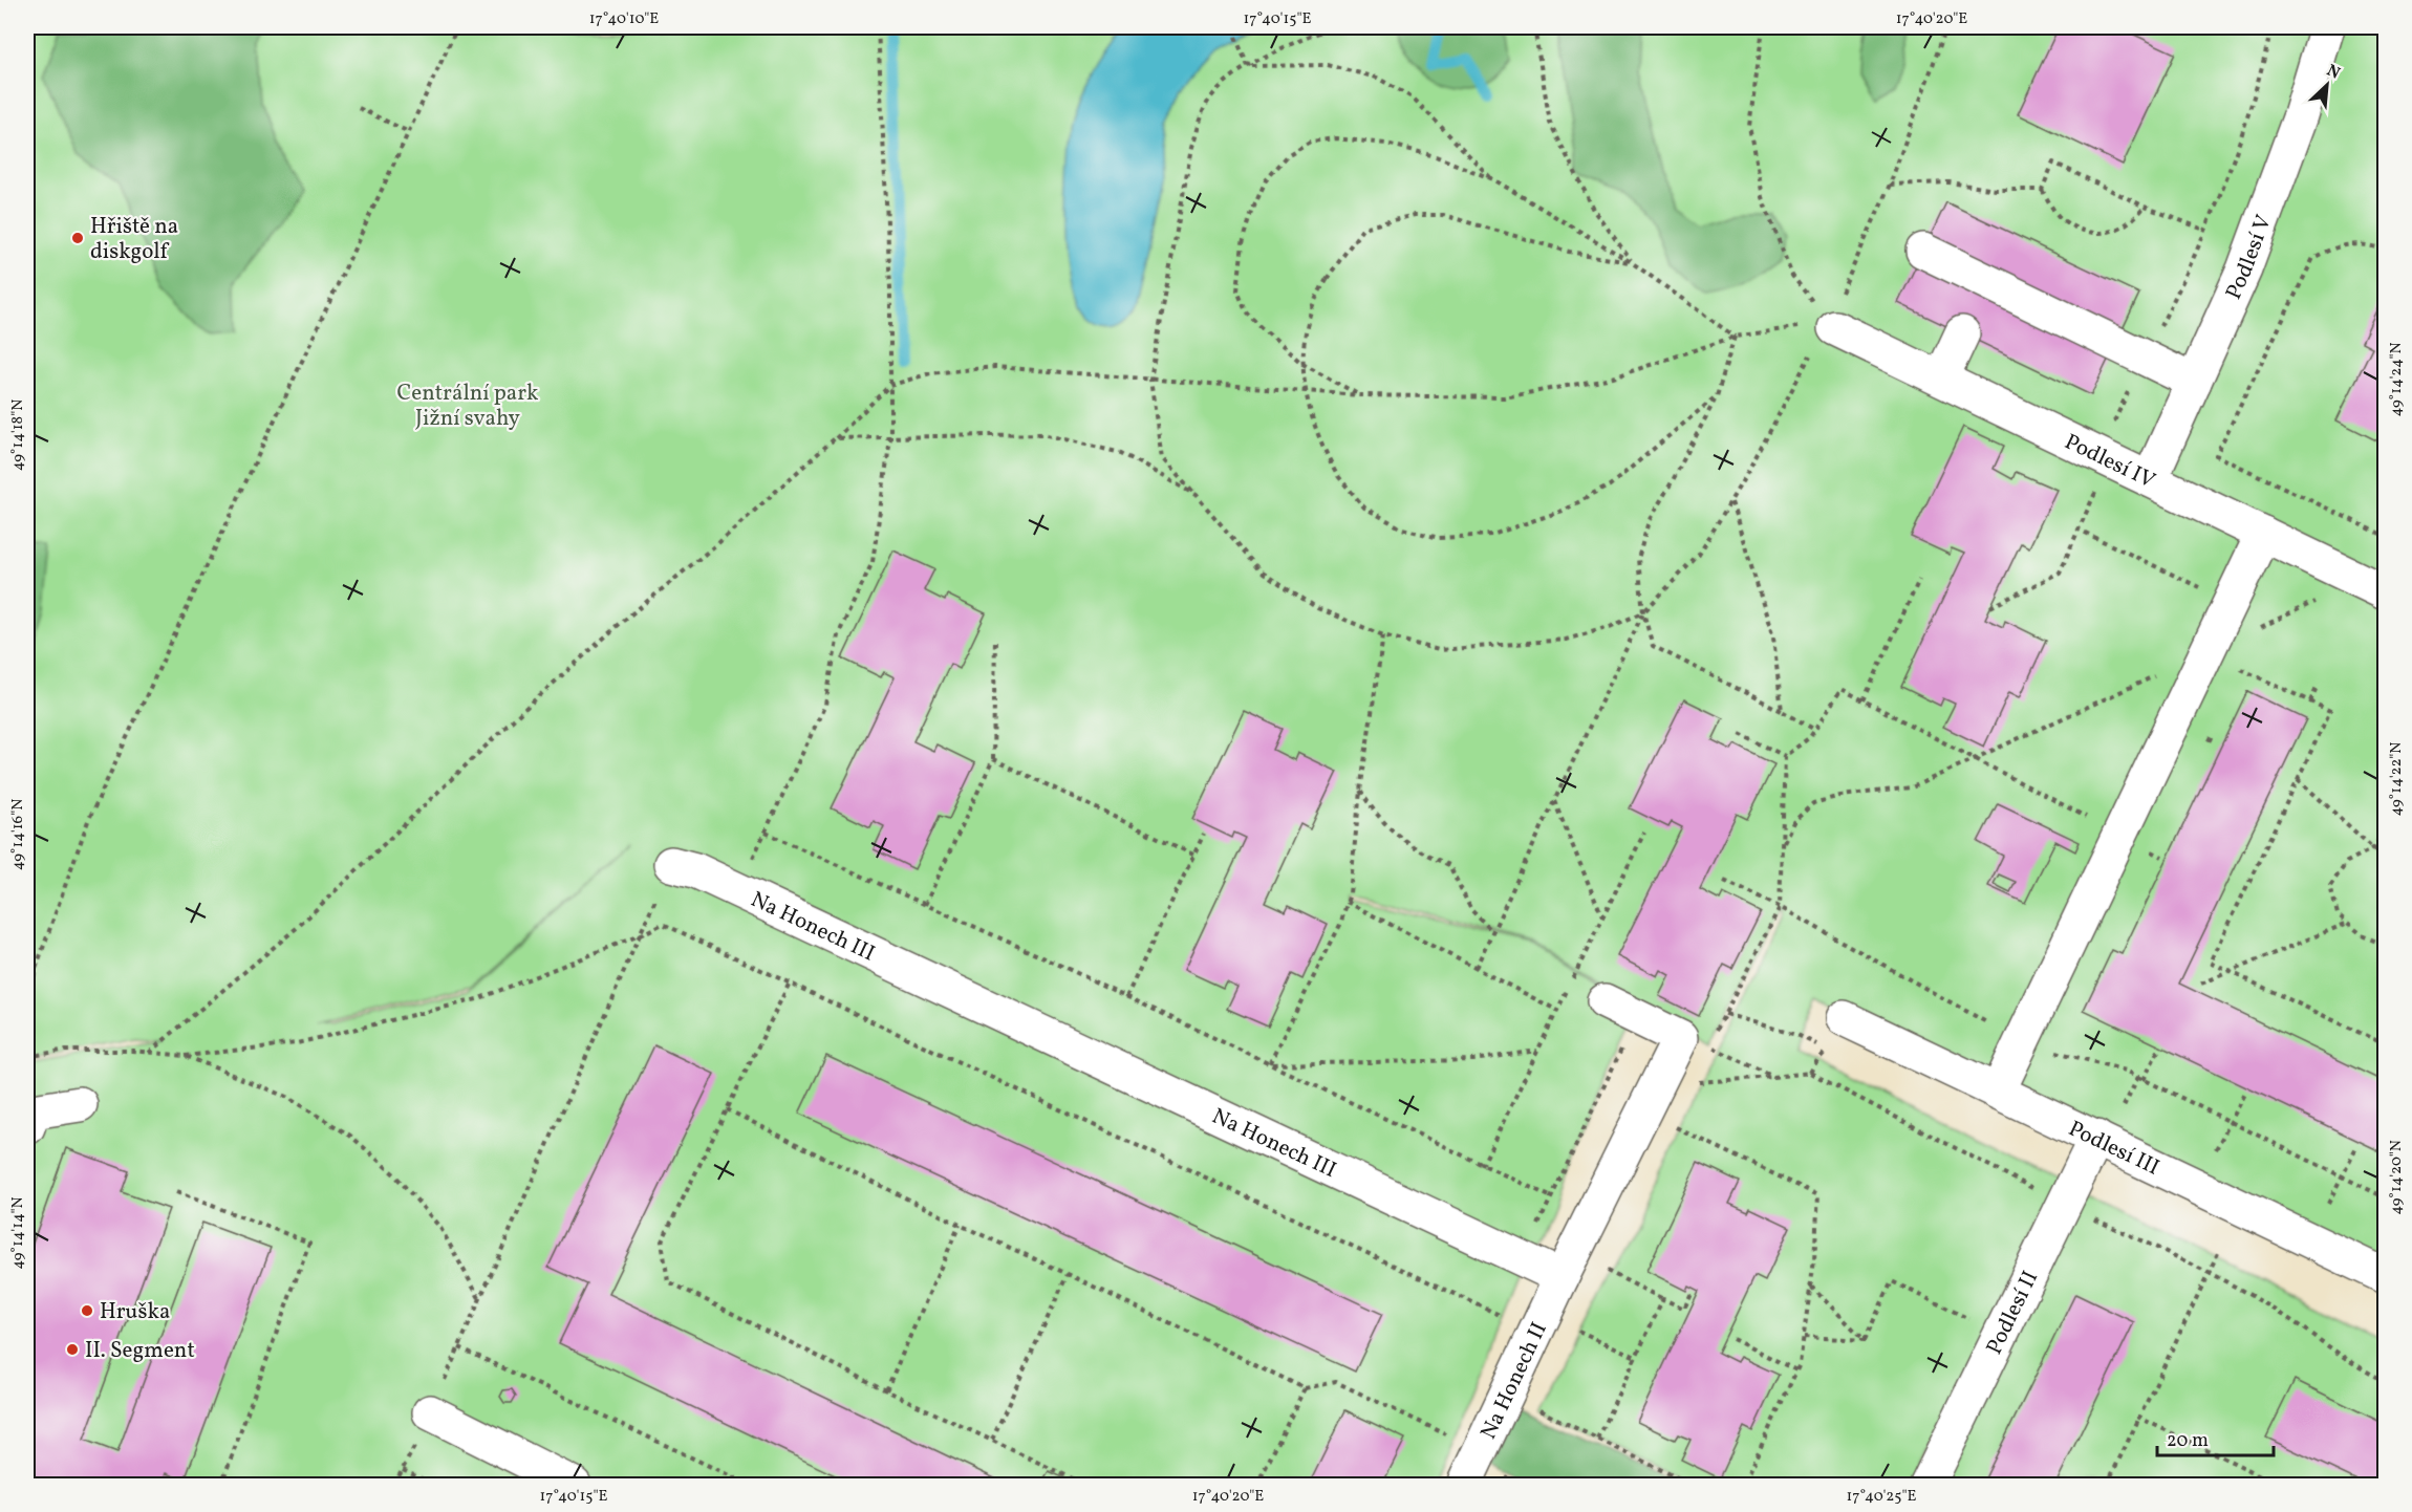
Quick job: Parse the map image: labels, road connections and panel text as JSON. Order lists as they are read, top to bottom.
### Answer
{
  "streets": {
    "street": [
      "Podlesí V",
      "Podlesí IV",
      "Na Honech III",
      "Podlesí III",
      "Podlesí II",
      "Na Honech II"
    ]
  },
  "crossings": [
    ["Podlesí V", "Podlesí IV"],
    ["Na Honech III", "Na Honech II"],
    ["Podlesí III", "Podlesí II"]
  ],
  "parks": ["Centrální park Jižní svahy"],
  "places": ["Hřiště na diskgolf", "Hruška", "II. Segment"],
  "scale_bar": "20 m",
  "north": "top right",
  "coordinates": [
    "17°40'10\"E",
    "17°40'15\"E",
    "17°40'20\"E",
    "49°14'24\"N",
    "49°14'18\"N",
    "49°14'22\"N",
    "49°14'16\"N",
    "49°14'20\"N",
    "49°14'14\"N",
    "17°40'25\"E"
  ]
}
